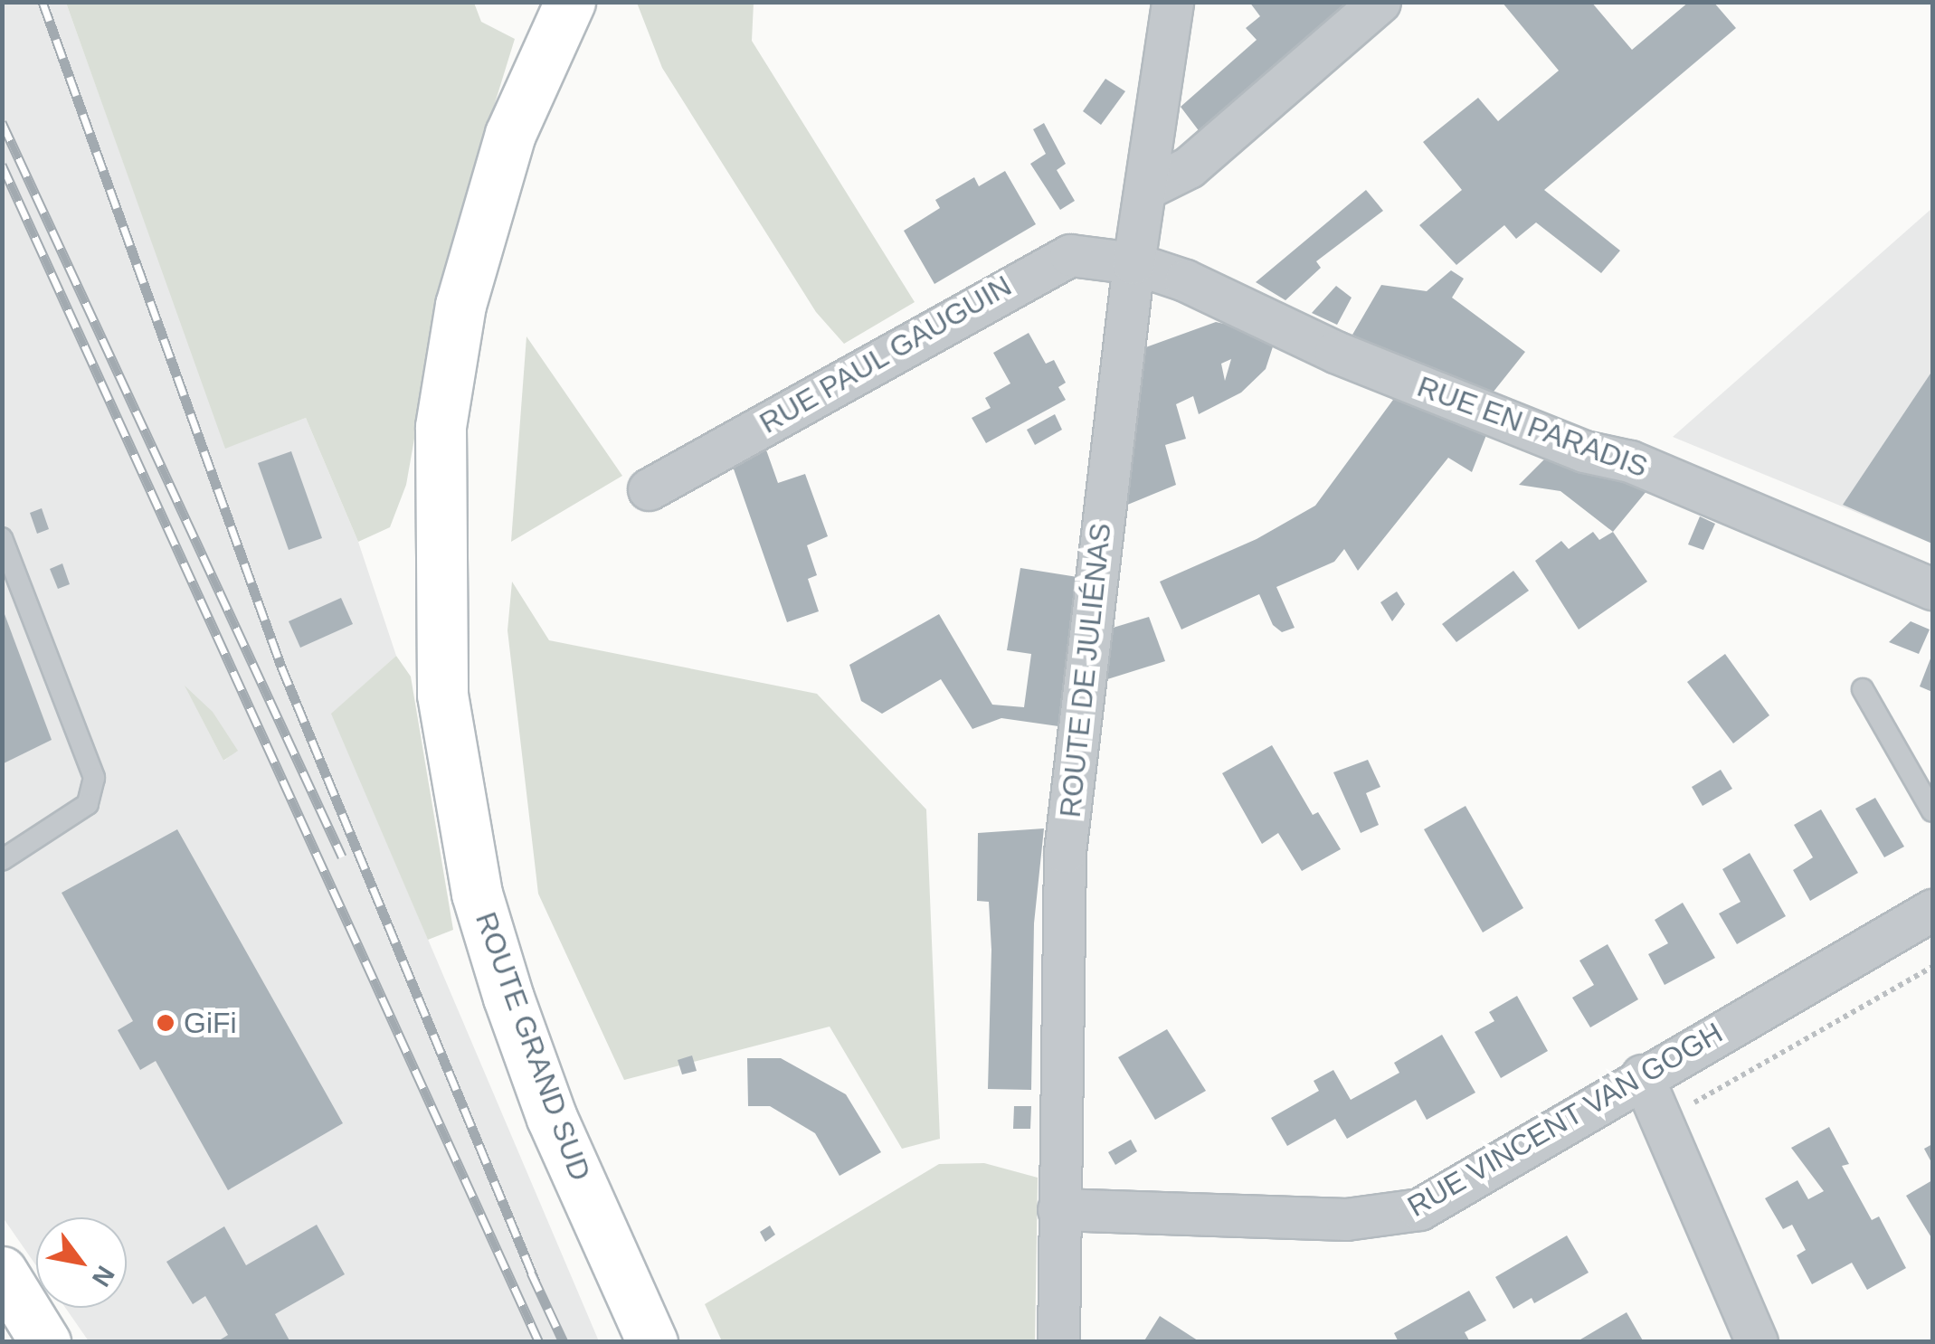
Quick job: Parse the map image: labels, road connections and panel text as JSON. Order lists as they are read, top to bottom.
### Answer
{
  "streets": {
    "main road": ["ROUTE GRAND SUD"],
    "street": [
      "RUE PAUL GAUGUIN",
      "RUE EN PARADIS",
      "ROUTE DE JULIÉNAS",
      "RUE VINCENT VAN GOGH"
    ]
  },
  "crossings": [
    ["RUE PAUL GAUGUIN", "RUE EN PARADIS"],
    ["RUE PAUL GAUGUIN", "ROUTE DE JULIÉNAS"],
    ["RUE EN PARADIS", "ROUTE DE JULIÉNAS"],
    ["ROUTE DE JULIÉNAS", "RUE VINCENT VAN GOGH"]
  ],
  "places": ["GiFi"],
  "north": "bottom right"
}
